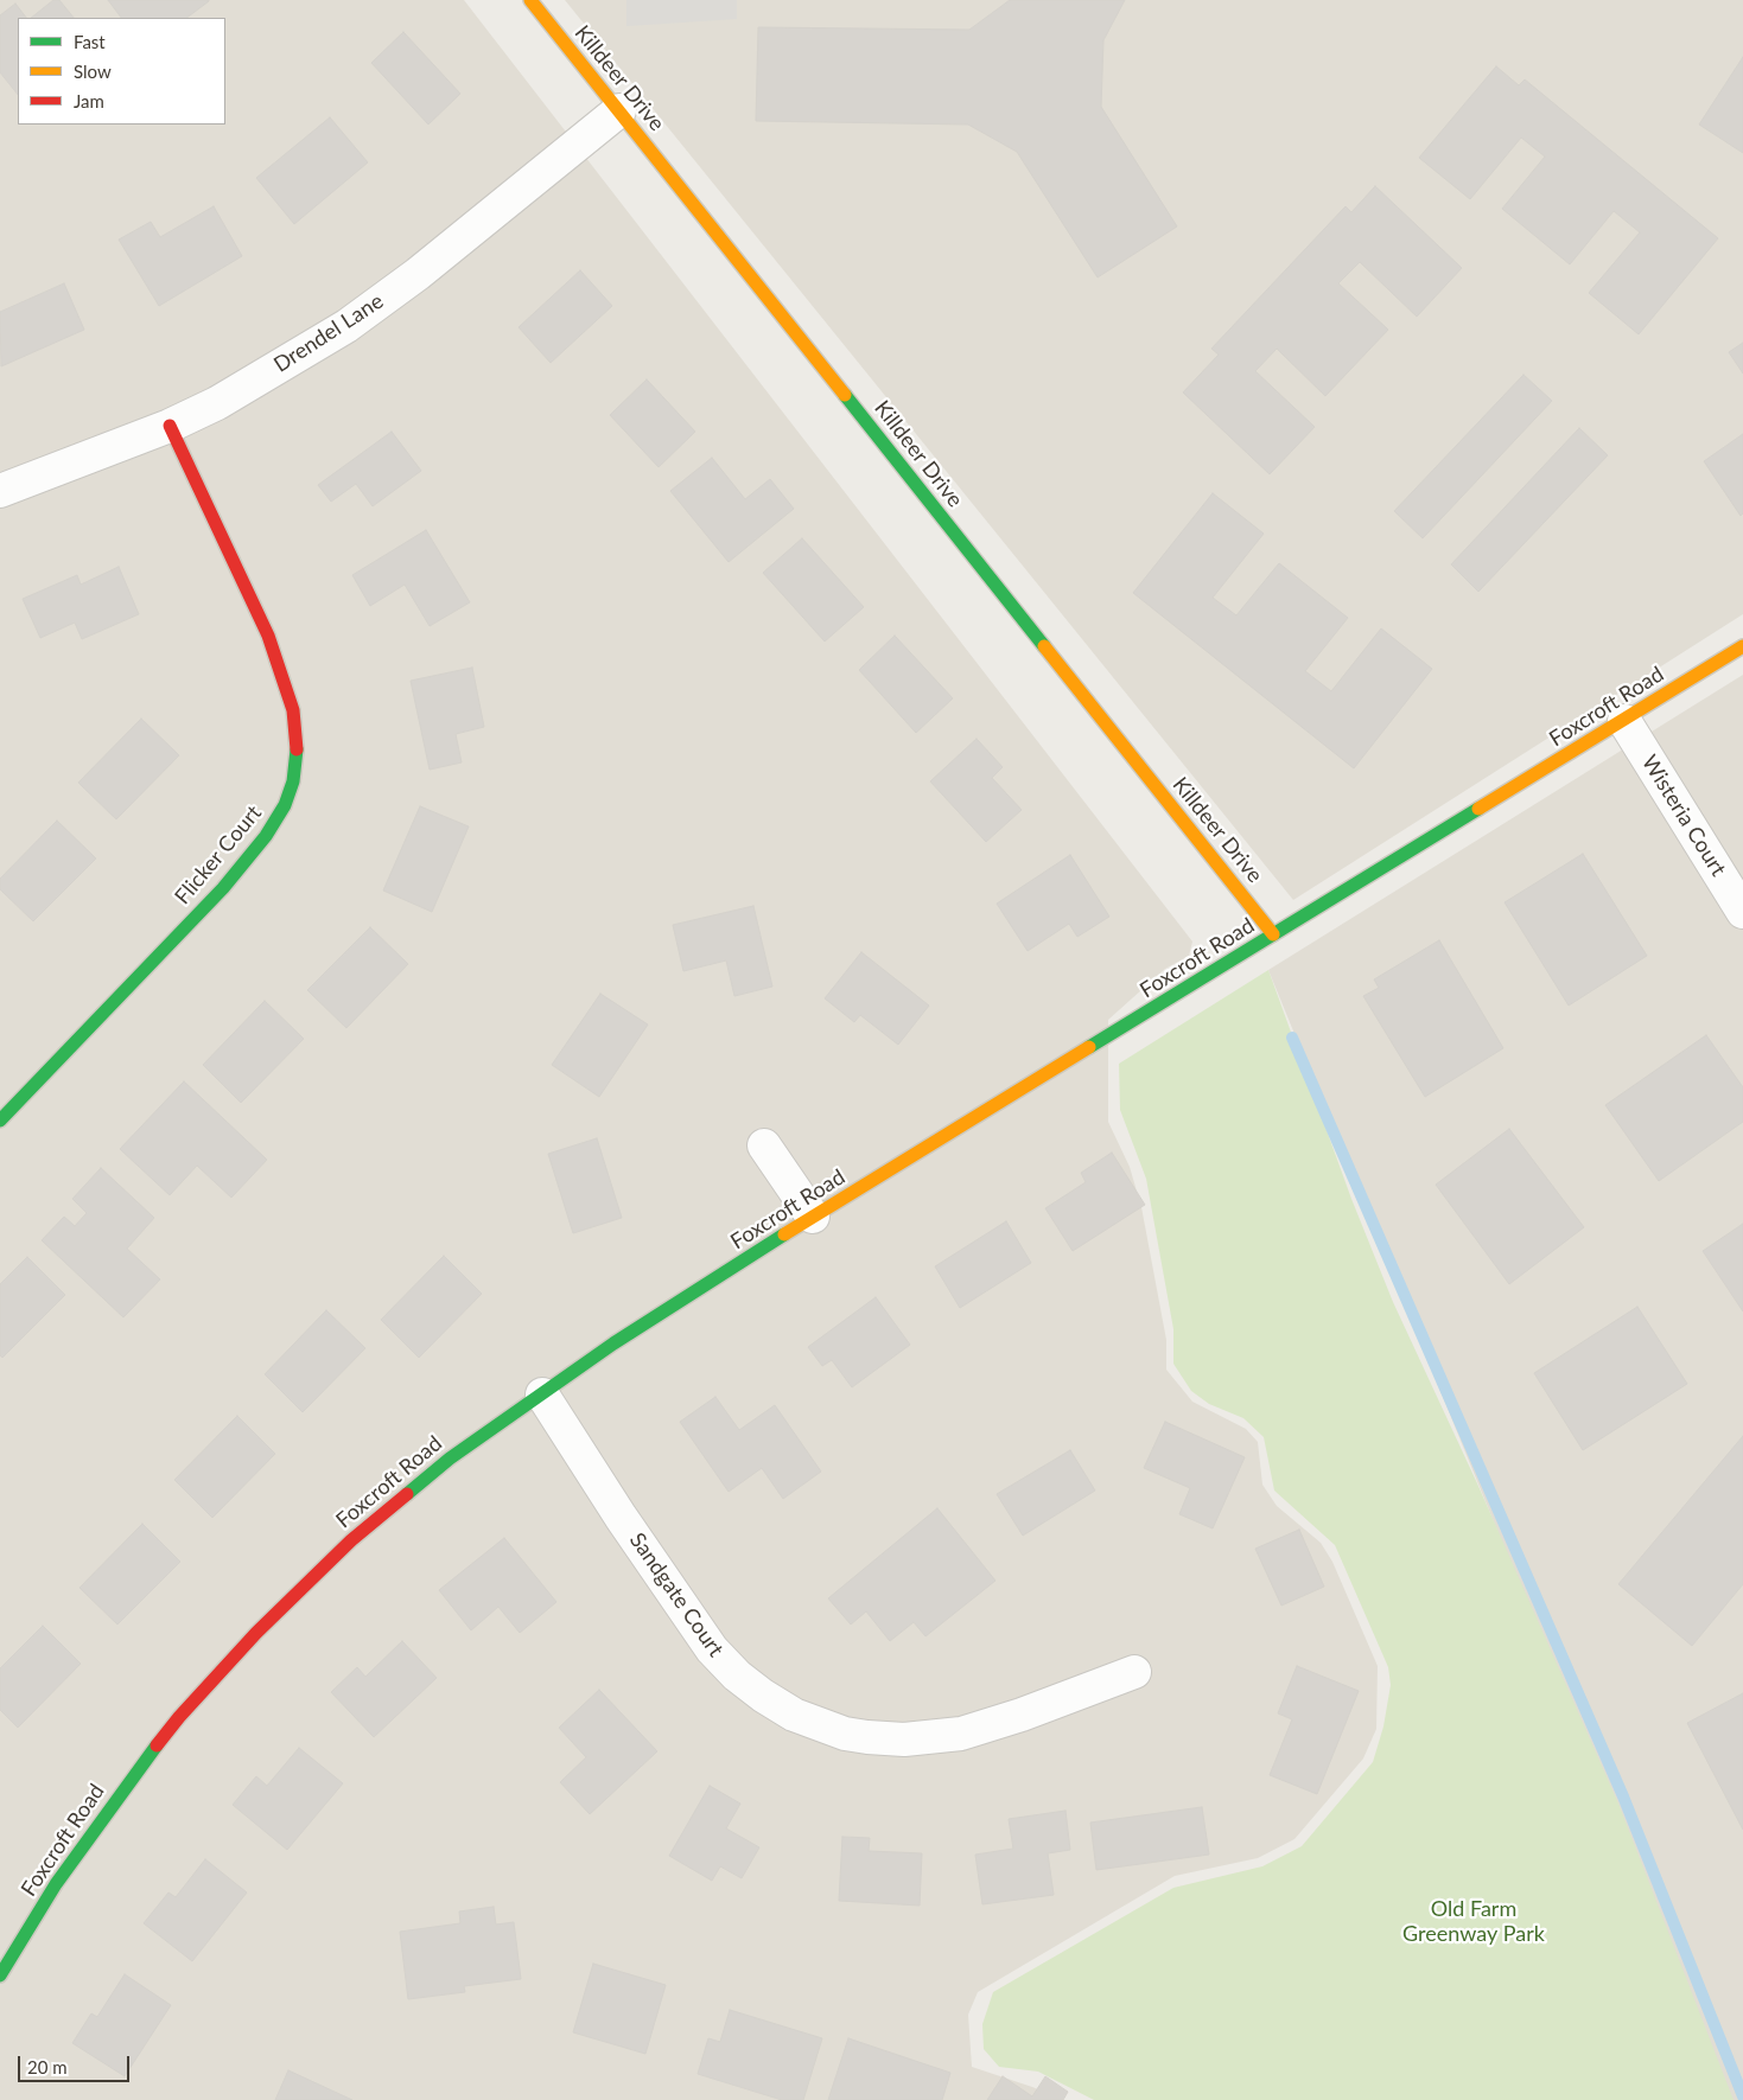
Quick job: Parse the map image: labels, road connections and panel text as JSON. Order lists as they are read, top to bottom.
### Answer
{
  "streets": {
    "street": [
      "Killdeer Drive",
      "Drendel Lane",
      "Foxcroft Road",
      "Wisteria Court",
      "Flicker Court",
      "Sandgate Court"
    ]
  },
  "crossings": [
    ["Killdeer Drive", "Drendel Lane"],
    ["Killdeer Drive", "Foxcroft Road"],
    ["Drendel Lane", "Flicker Court"],
    ["Foxcroft Road", "Wisteria Court"],
    ["Foxcroft Road", "Sandgate Court"]
  ],
  "parks": ["Old Farm Greenway Park"],
  "legend": ["Fast", "Slow", "Jam"],
  "scale_bar": "20 m"
}
